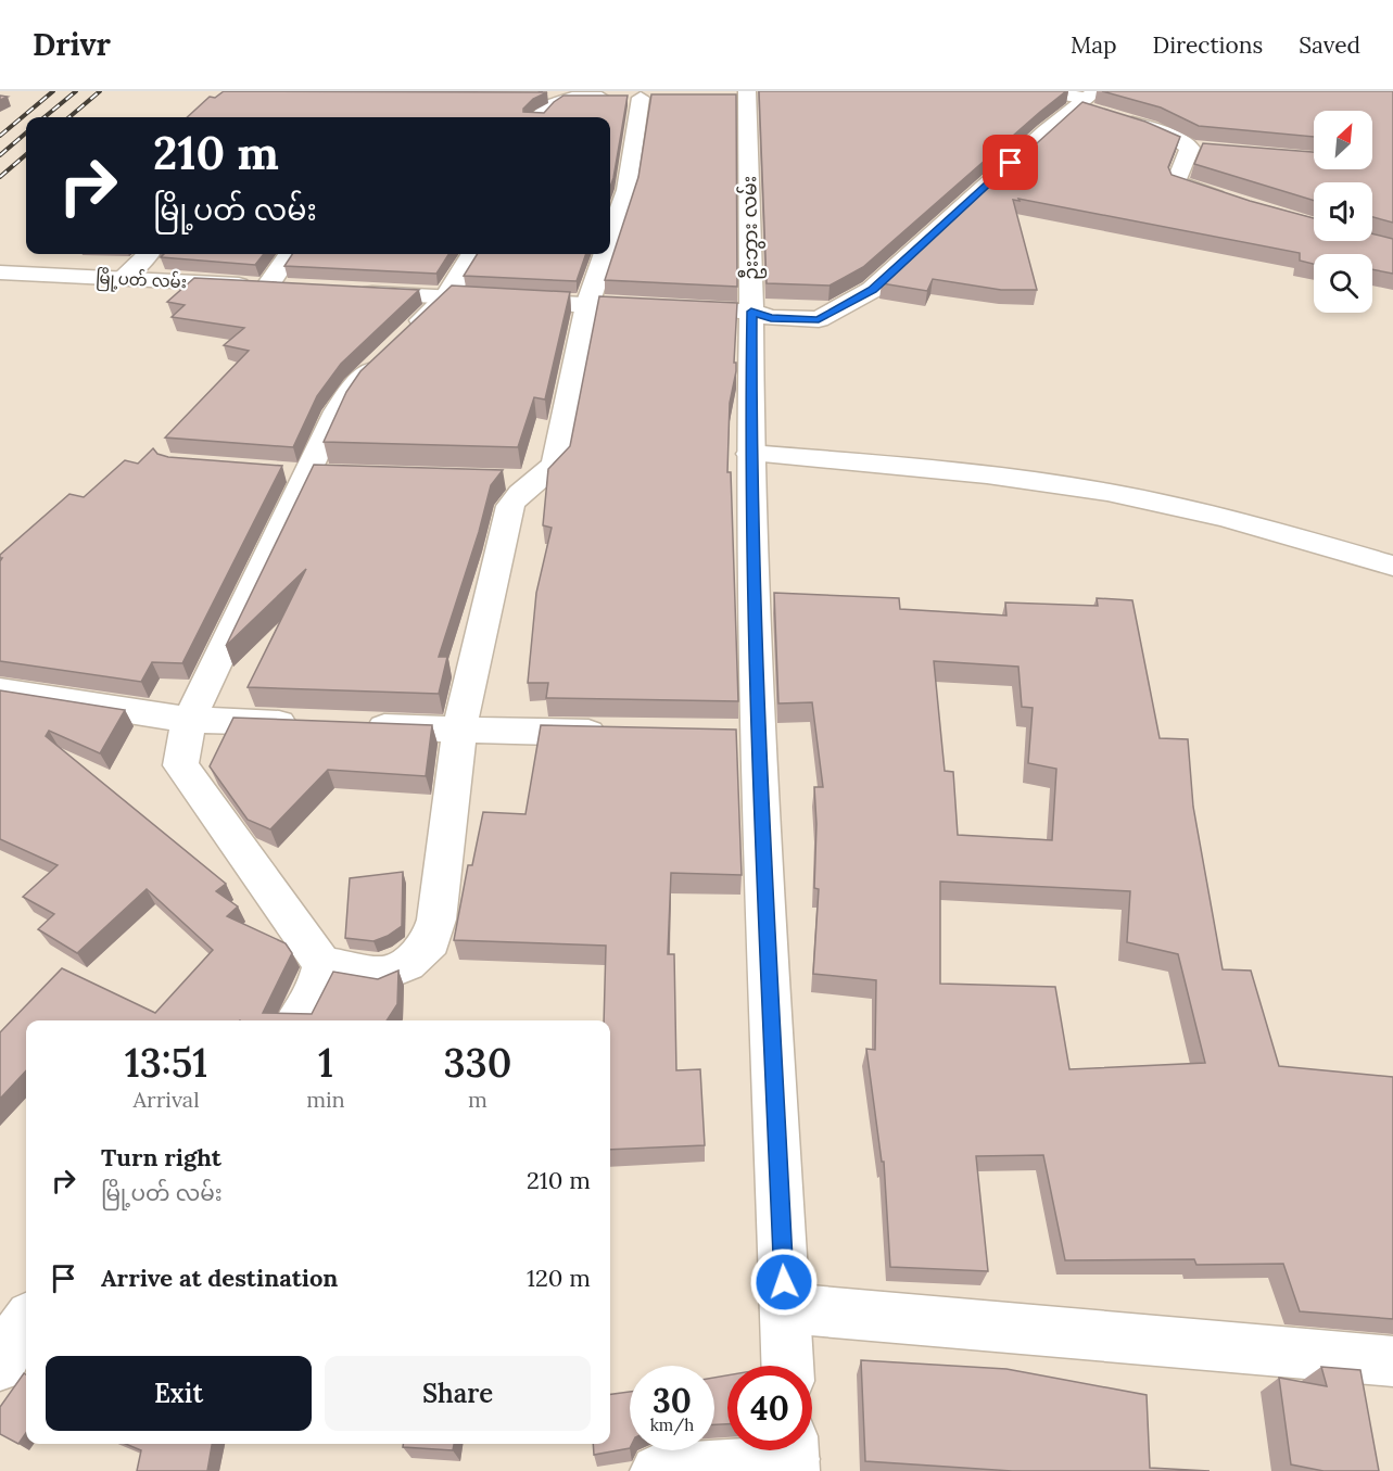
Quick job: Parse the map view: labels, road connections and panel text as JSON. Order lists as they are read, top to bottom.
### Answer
{
  "streets": {
    "street": ["ဦးဘွား လမ်း", "မြို့ပတ် လမ်း"]
  },
  "north": "top right",
  "page": {
    "header": "Drivr",
    "nav": ["Map", "Directions", "Saved"],
    "turn": ["210 m", "မြို့ပတ် လမ်း"],
    "eta": [
      "13:51",
      "Arrival",
      "1",
      "min",
      "330",
      "m"
    ],
    "list": [
      {
        "name": "Turn right",
        "note": "မြို့ပတ် လမ်း",
        "value": "210 m"
      },
      {
        "name": "Arrive at destination",
        "value": "120 m"
      }
    ],
    "buttons": ["Exit", "Share"],
    "speed": "30 km/h",
    "limit": "40"
  }
}
